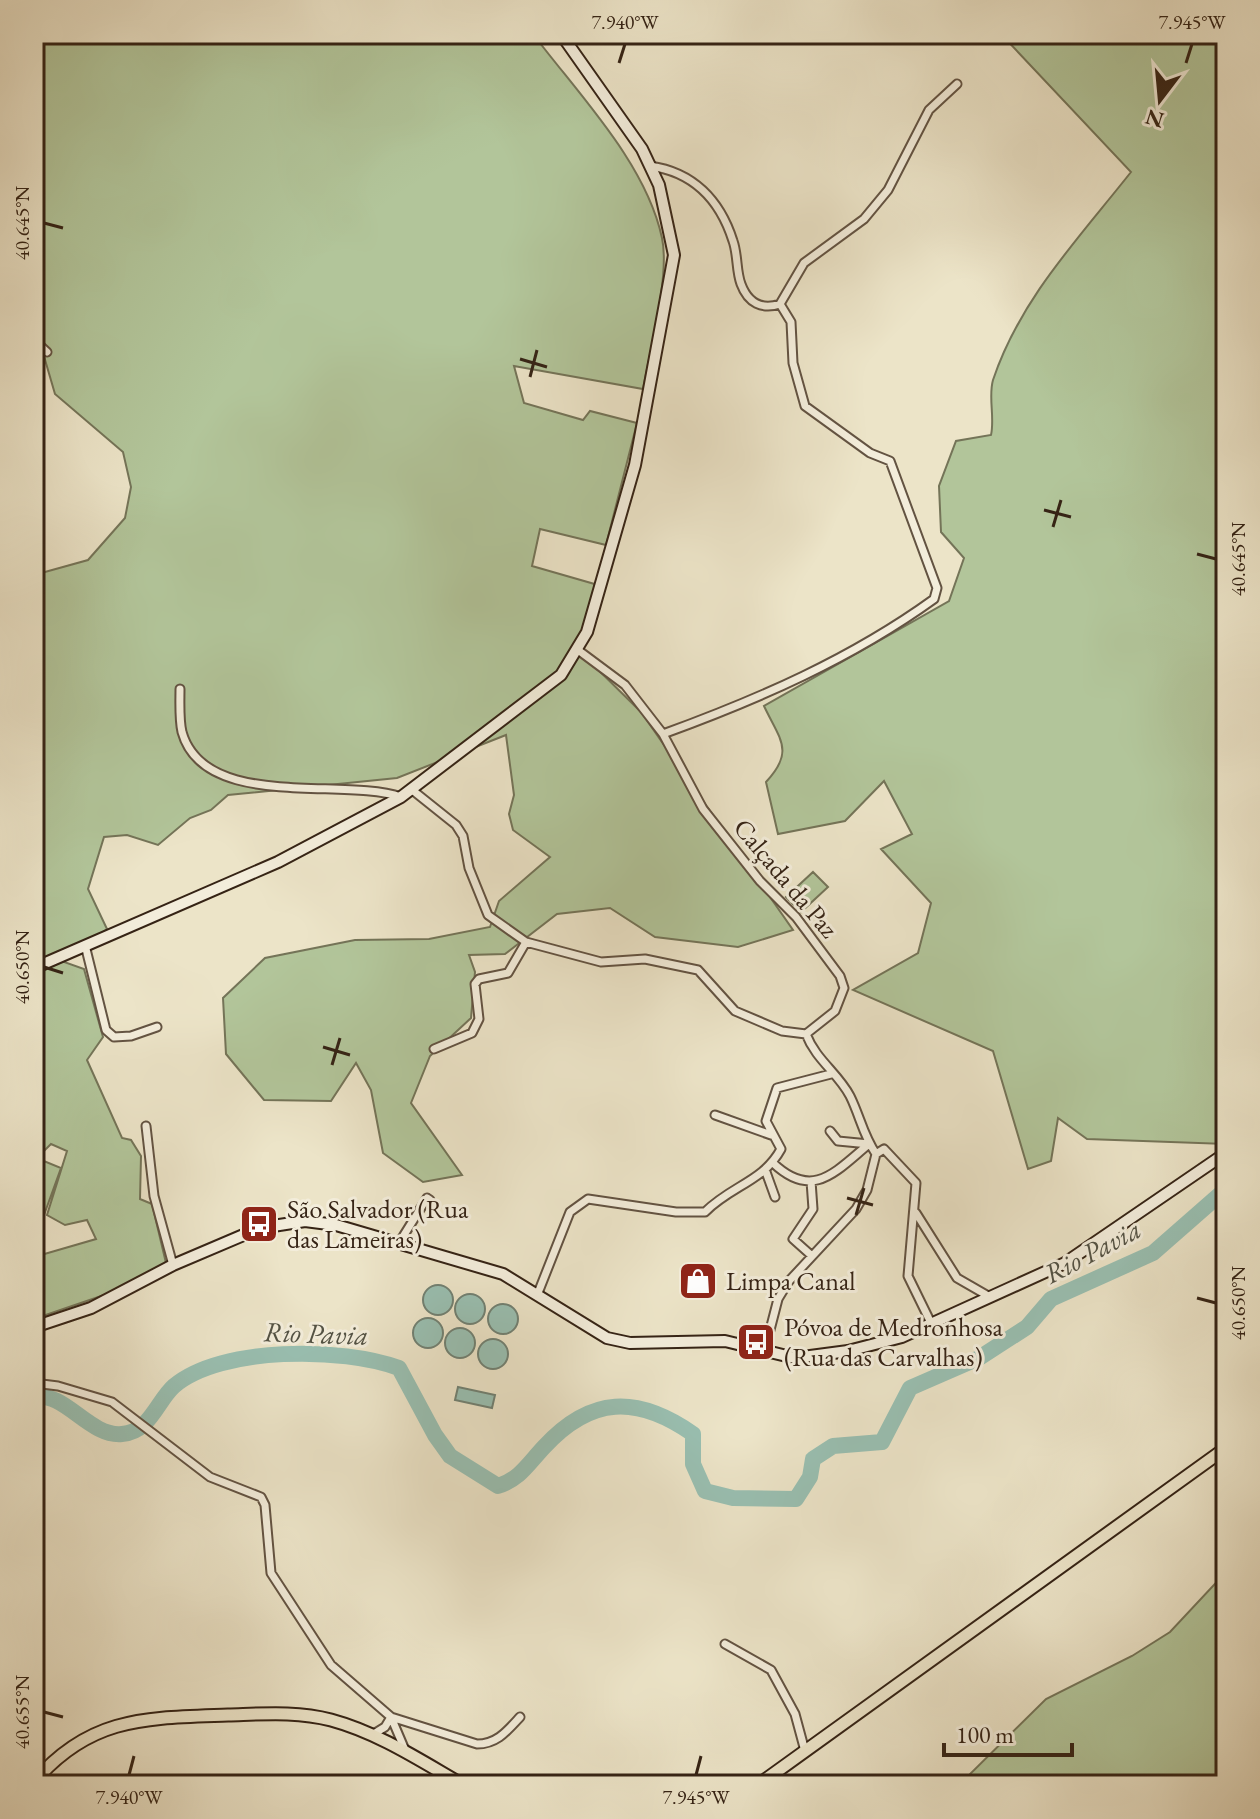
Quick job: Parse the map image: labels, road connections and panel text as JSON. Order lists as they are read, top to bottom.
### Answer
{
  "streets": {
    "street": ["Calçada da Paz"]
  },
  "water": ["Rio Pavia"],
  "places": {
    "bus stop": ["São Salvador (Rua das Lameiras)", "Póvoa de Medronhosa (Rua das Carvalhas)"],
    "shop": ["Limpa Canal"]
  },
  "scale_bar": "100 m",
  "north": "bottom",
  "coordinates": [
    "7.940°W",
    "7.945°W",
    "40.645°N",
    "40.650°N",
    "40.655°N"
  ]
}
